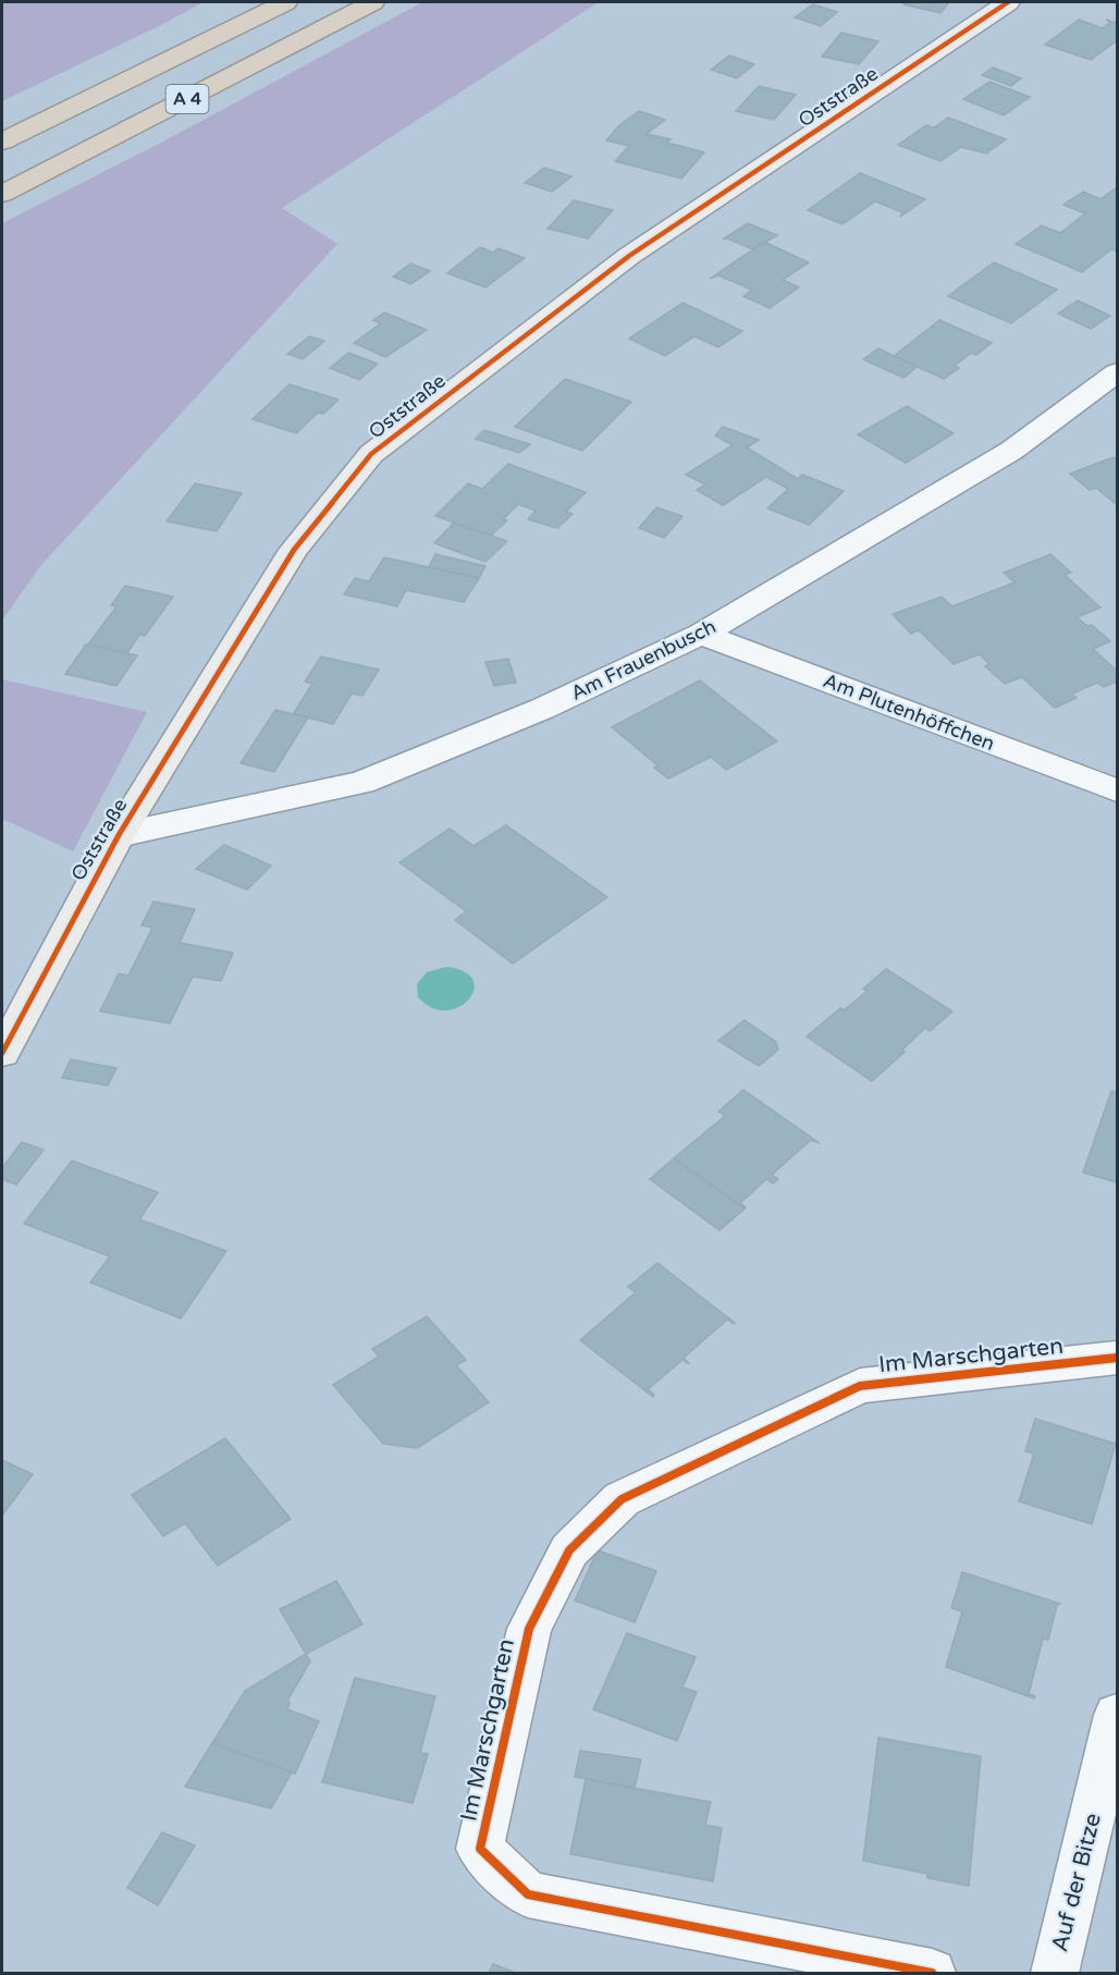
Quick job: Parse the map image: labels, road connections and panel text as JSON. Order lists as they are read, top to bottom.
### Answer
{
  "streets": {
    "highway": ["A 4"],
    "street": [
      "Oststraße",
      "Am Frauenbusch",
      "Am Plutenhöffchen",
      "Im Marschgarten",
      "Auf der Bitze"
    ]
  },
  "crossings": [
    ["Oststraße", "Am Frauenbusch"],
    ["Am Frauenbusch", "Am Plutenhöffchen"]
  ]
}
